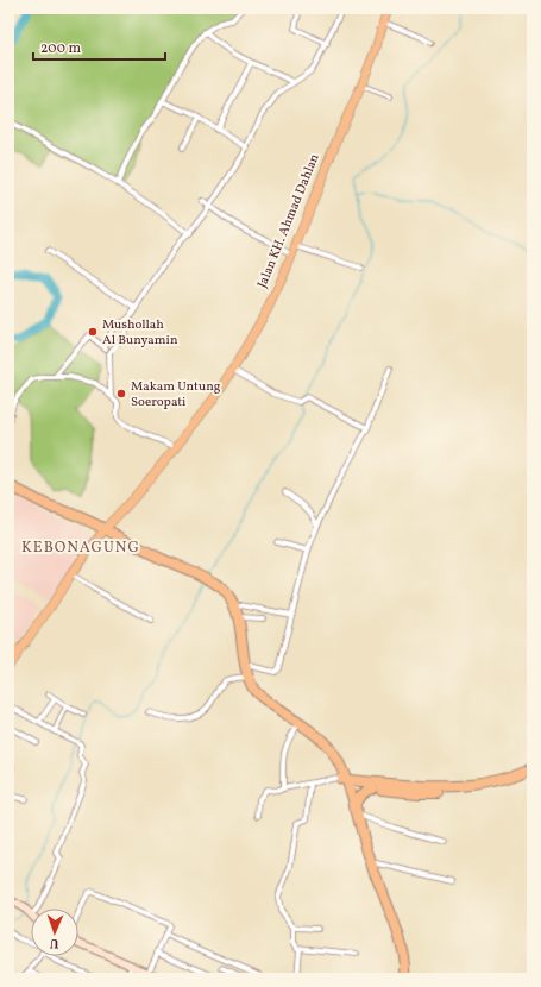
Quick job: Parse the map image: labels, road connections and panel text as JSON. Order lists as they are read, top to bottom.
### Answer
{
  "streets": {
    "main road": ["Jalan KH. Ahmad Dahlan"]
  },
  "districts": ["KEBONAGUNG"],
  "places": ["Mushollah Al Bunyamin", "Makam Untung Soeropati"],
  "scale_bar": "200 m",
  "north": "bottom"
}
